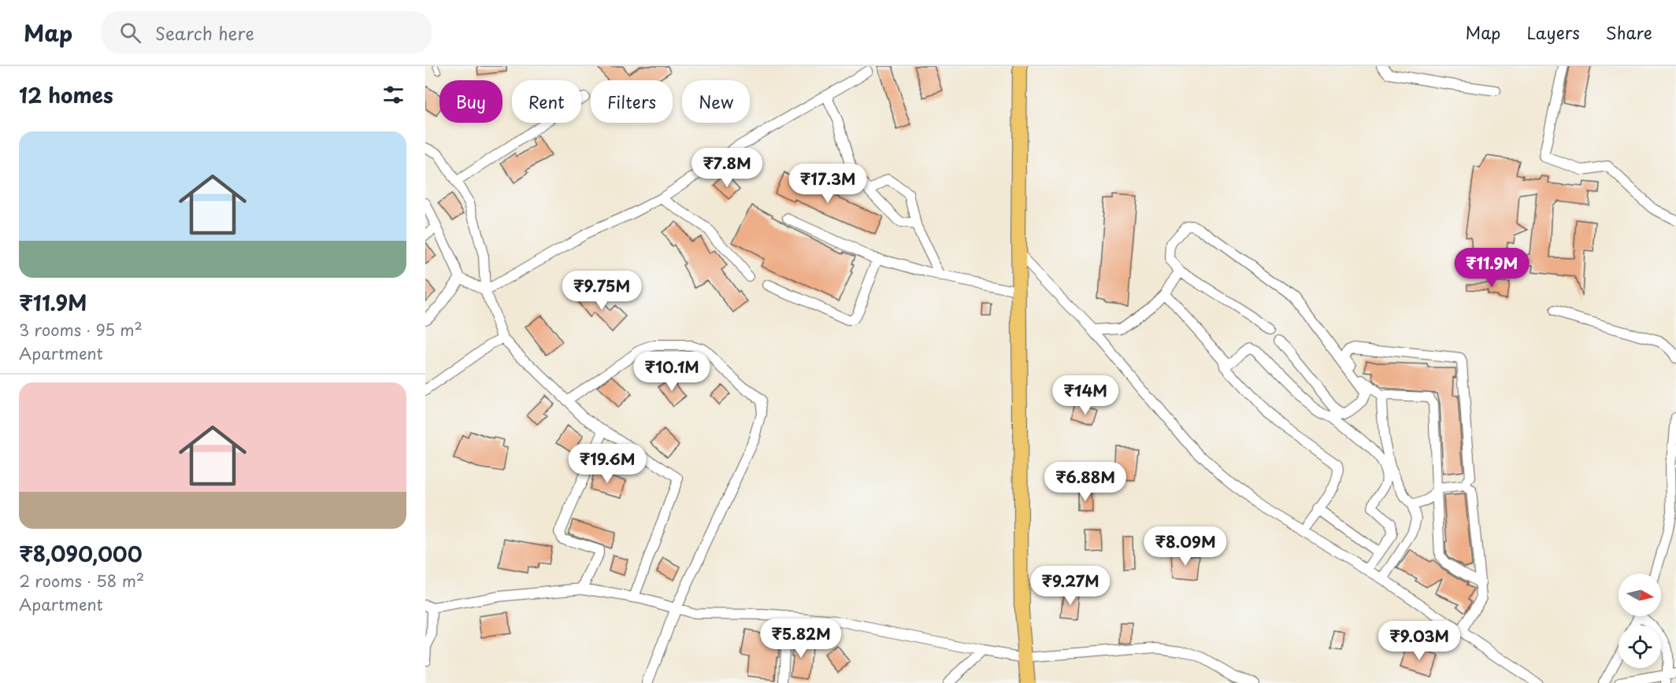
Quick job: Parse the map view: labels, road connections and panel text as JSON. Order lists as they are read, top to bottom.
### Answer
{
  "north": "right",
  "page": {
    "header": "Map",
    "search": "Search here",
    "nav": ["Map", "Layers", "Share"],
    "heading": "12 homes",
    "chip": [
      "Buy",
      "Rent",
      "Filters",
      "New"
    ],
    "list": [
      {
        "name": "₹11.9M",
        "note": "3 rooms · 95 m² · Apartment"
      },
      {
        "name": "₹8,090,000",
        "note": "2 rooms · 58 m² · Apartment"
      }
    ],
    "price": [
      "₹7.8M",
      "₹17.3M",
      "₹11.9M",
      "₹9.75M",
      "₹10.1M",
      "₹14M",
      "₹19.6M",
      "₹6.88M",
      "₹8.09M",
      "₹9.27M",
      "₹5.82M",
      "₹9.03M"
    ]
  }
}
